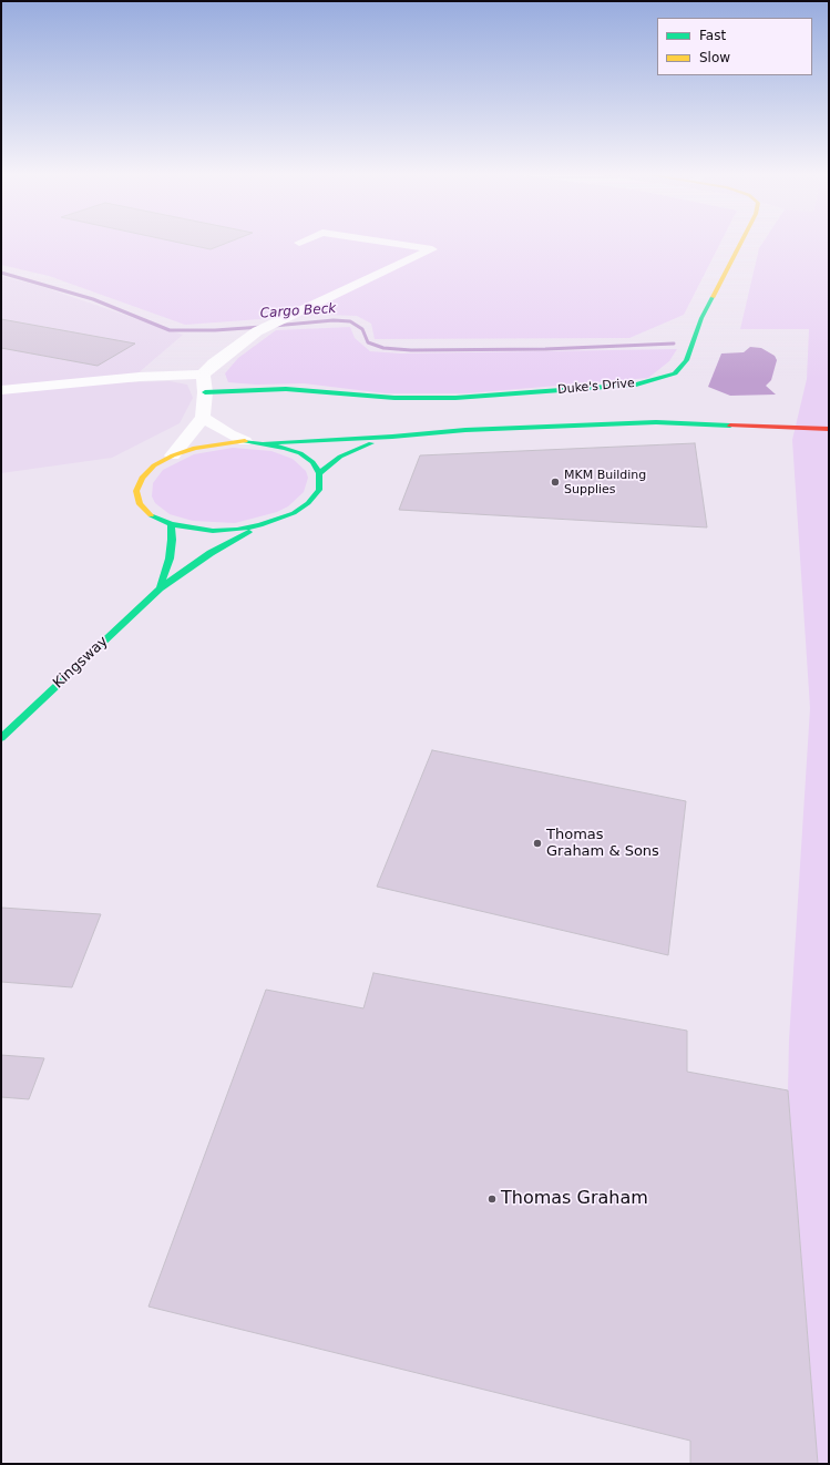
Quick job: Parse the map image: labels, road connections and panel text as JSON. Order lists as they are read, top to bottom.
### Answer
{
  "streets": {
    "main road": ["Duke's Drive", "Kingsway"]
  },
  "water": ["Cargo Beck"],
  "places": ["MKM Building Supplies", "Thomas Graham & Sons", "Thomas Graham"],
  "legend": ["Fast", "Slow"]
}
